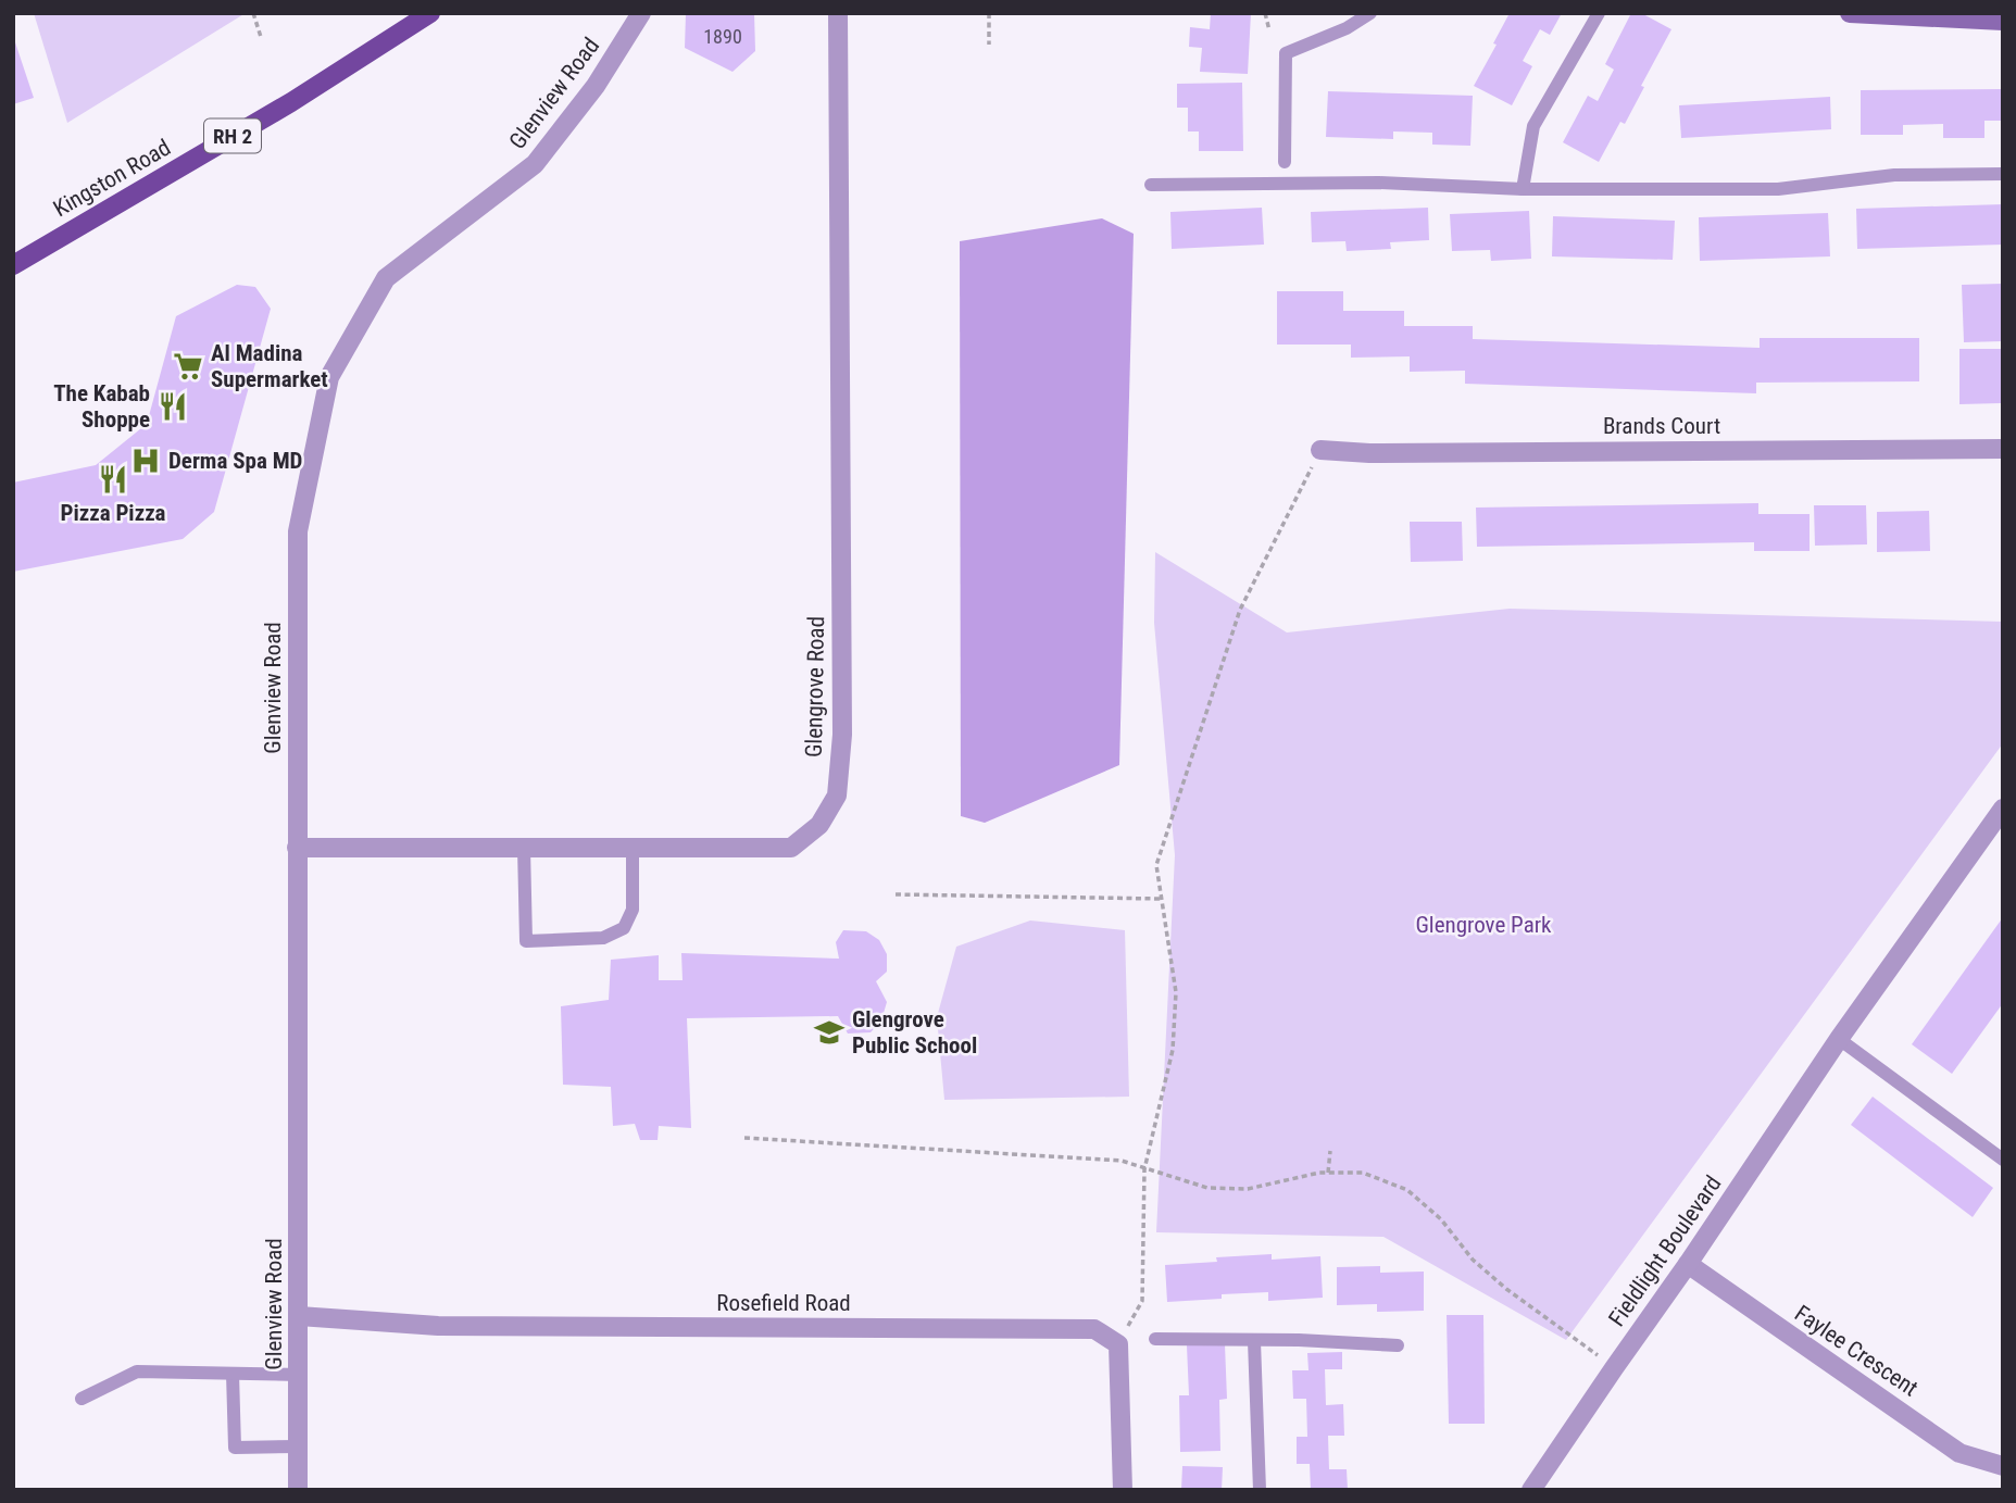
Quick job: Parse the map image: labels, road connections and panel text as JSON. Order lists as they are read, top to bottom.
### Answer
{
  "streets": {
    "main road": ["RH 2", "Kingston Road"],
    "street": [
      "Glenview Road",
      "Brands Court",
      "Glengrove Road",
      "Fieldlight Boulevard",
      "Rosefield Road",
      "Faylee Crescent"
    ]
  },
  "crossings": [
    ["Glenview Road", "Glengrove Road"],
    ["Glenview Road", "Rosefield Road"],
    ["Fieldlight Boulevard", "Faylee Crescent"]
  ],
  "parks": ["Glengrove Park"],
  "places": {
    "supermarket": ["Al Madina Supermarket"],
    "restaurant": ["The Kabab Shoppe", "Pizza Pizza"],
    "hospital": ["Derma Spa MD"],
    "school or university": ["Glengrove Public School"]
  },
  "house_numbers": ["1890"]
}
